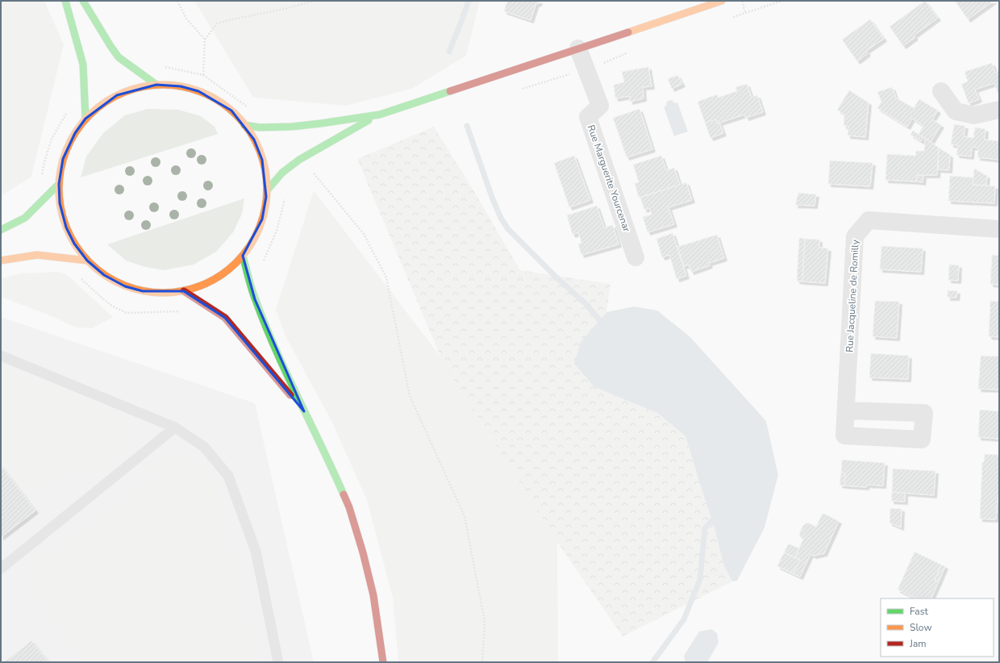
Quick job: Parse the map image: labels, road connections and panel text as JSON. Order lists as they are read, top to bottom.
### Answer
{
  "streets": {
    "street": ["Rue Marguerite Yourcenar", "Rue Jacqueline de Romilly"]
  },
  "legend": ["Fast", "Slow", "Jam"]
}
